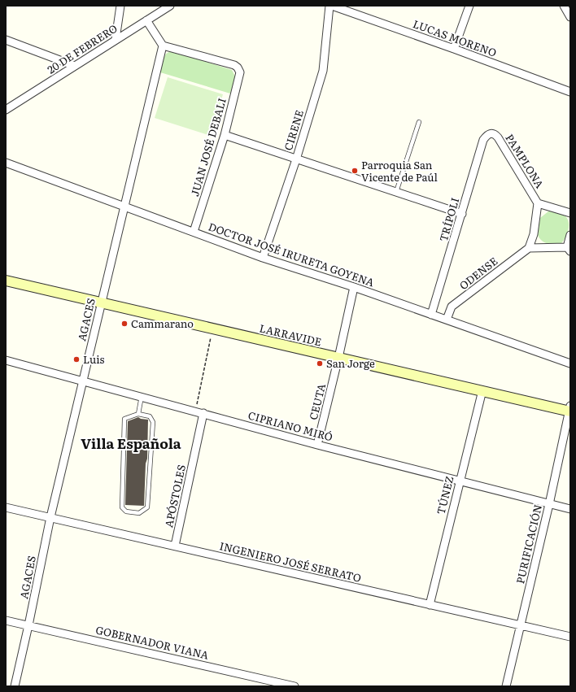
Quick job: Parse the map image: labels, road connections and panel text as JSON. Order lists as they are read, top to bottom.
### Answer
{
  "streets": {
    "street": [
      "LUCAS MORENO",
      "20 DE FEBRERO",
      "CIRENE",
      "JUAN JOSÉ DEBALI",
      "PAMPLONA",
      "TRÍPOLI",
      "DOCTOR JOSÉ IRURETA GOYENA",
      "ODENSE",
      "AGACES",
      "LARRAVIDE",
      "CEUTA",
      "CIPRIANO MIRÓ",
      "TÚNEZ",
      "APÓSTOLES",
      "PURIFICACIÓN",
      "INGENIERO JOSÉ SERRATO",
      "GOBERNADOR VIANA"
    ]
  },
  "crossings": [
    ["CIRENE", "DOCTOR JOSÉ IRURETA GOYENA"],
    ["JUAN JOSÉ DEBALI", "DOCTOR JOSÉ IRURETA GOYENA"],
    ["JUAN JOSÉ DEBALI", "AGACES"],
    ["PAMPLONA", "TRÍPOLI"],
    ["PAMPLONA", "ODENSE"],
    ["TRÍPOLI", "DOCTOR JOSÉ IRURETA GOYENA"],
    ["DOCTOR JOSÉ IRURETA GOYENA", "ODENSE"],
    ["DOCTOR JOSÉ IRURETA GOYENA", "AGACES"],
    ["DOCTOR JOSÉ IRURETA GOYENA", "CEUTA"],
    ["AGACES", "LARRAVIDE"],
    ["AGACES", "CIPRIANO MIRÓ"],
    ["AGACES", "INGENIERO JOSÉ SERRATO"],
    ["AGACES", "GOBERNADOR VIANA"],
    ["LARRAVIDE", "CEUTA"],
    ["LARRAVIDE", "TÚNEZ"],
    ["LARRAVIDE", "PURIFICACIÓN"],
    ["CEUTA", "CIPRIANO MIRÓ"],
    ["CIPRIANO MIRÓ", "TÚNEZ"],
    ["CIPRIANO MIRÓ", "APÓSTOLES"],
    ["CIPRIANO MIRÓ", "PURIFICACIÓN"],
    ["TÚNEZ", "INGENIERO JOSÉ SERRATO"],
    ["APÓSTOLES", "INGENIERO JOSÉ SERRATO"],
    ["PURIFICACIÓN", "INGENIERO JOSÉ SERRATO"]
  ],
  "districts": ["Villa Española"],
  "places": [
    "Parroquia San Vicente de Paúl",
    "Cammarano",
    "Luis",
    "San Jorge"
  ]
}
